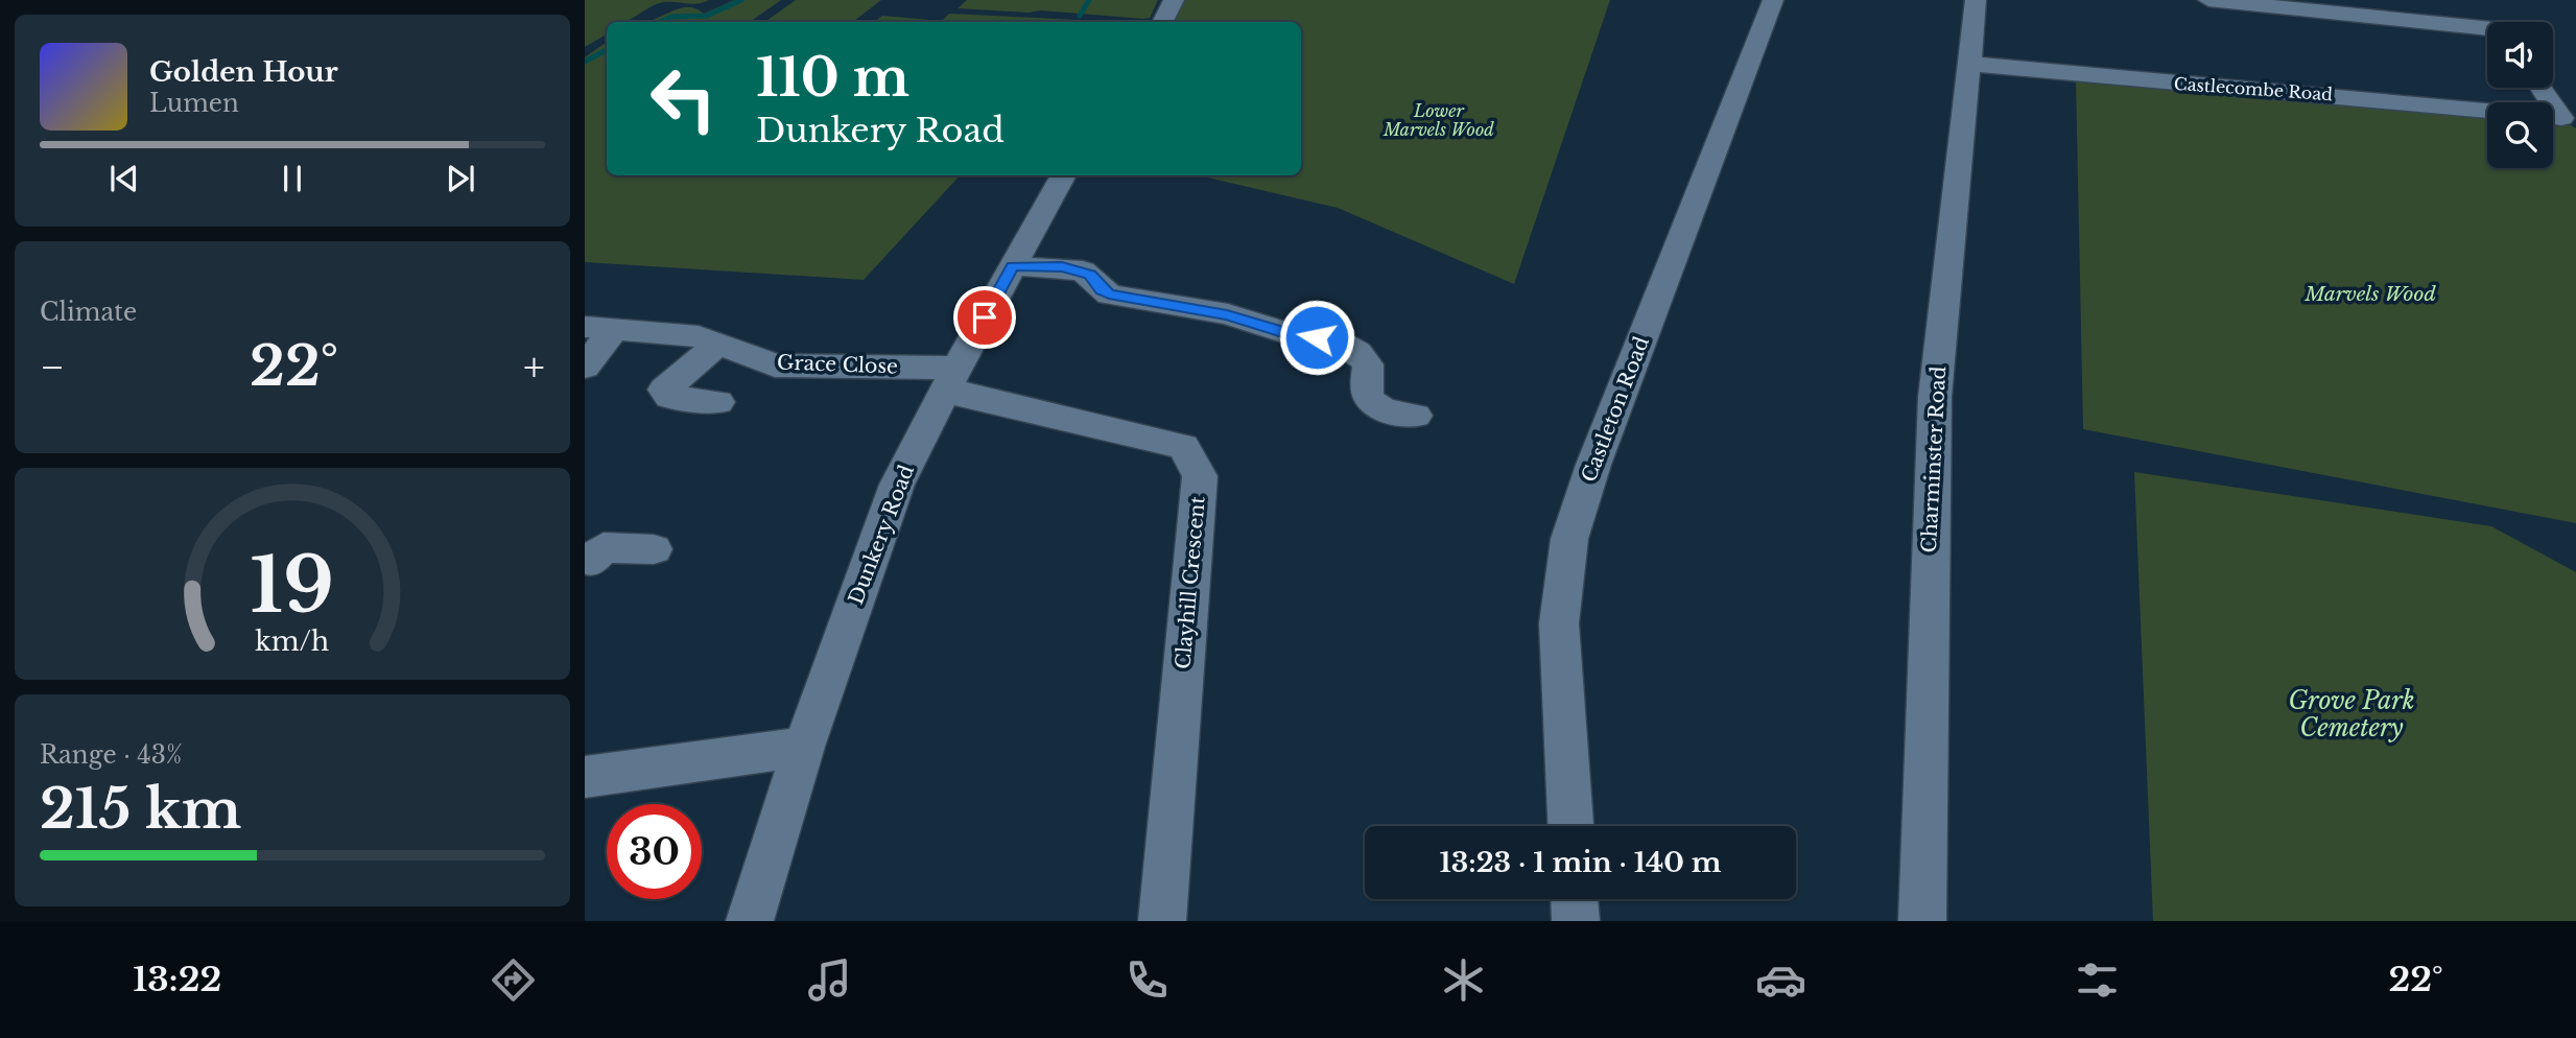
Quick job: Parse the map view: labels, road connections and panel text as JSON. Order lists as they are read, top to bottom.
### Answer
{
  "streets": {
    "street": [
      "Castlecombe Road",
      "Grace Close",
      "Castleton Road",
      "Charminster Road",
      "Dunkery Road",
      "Clayhill Crescent"
    ]
  },
  "crossings": [
    ["Castlecombe Road", "Charminster Road"],
    ["Grace Close", "Dunkery Road"],
    ["Grace Close", "Clayhill Crescent"],
    ["Dunkery Road", "Clayhill Crescent"]
  ],
  "parks": ["Lower Marvels Wood", "Marvels Wood", "Grove Park Cemetery"],
  "page": {
    "turn": ["110 m", "Dunkery Road"],
    "song": ["Golden Hour", "Lumen"],
    "tile": [
      "Climate",
      ["Range · 43%", "215 km"]
    ],
    "heat": ["−", "22°", "+"],
    "limit": "30",
    "trip": "13:23 · 1 min · 140 m",
    "tabs": ["13:22", "22°"],
    "gauge": ["19", "km/h"]
  }
}
